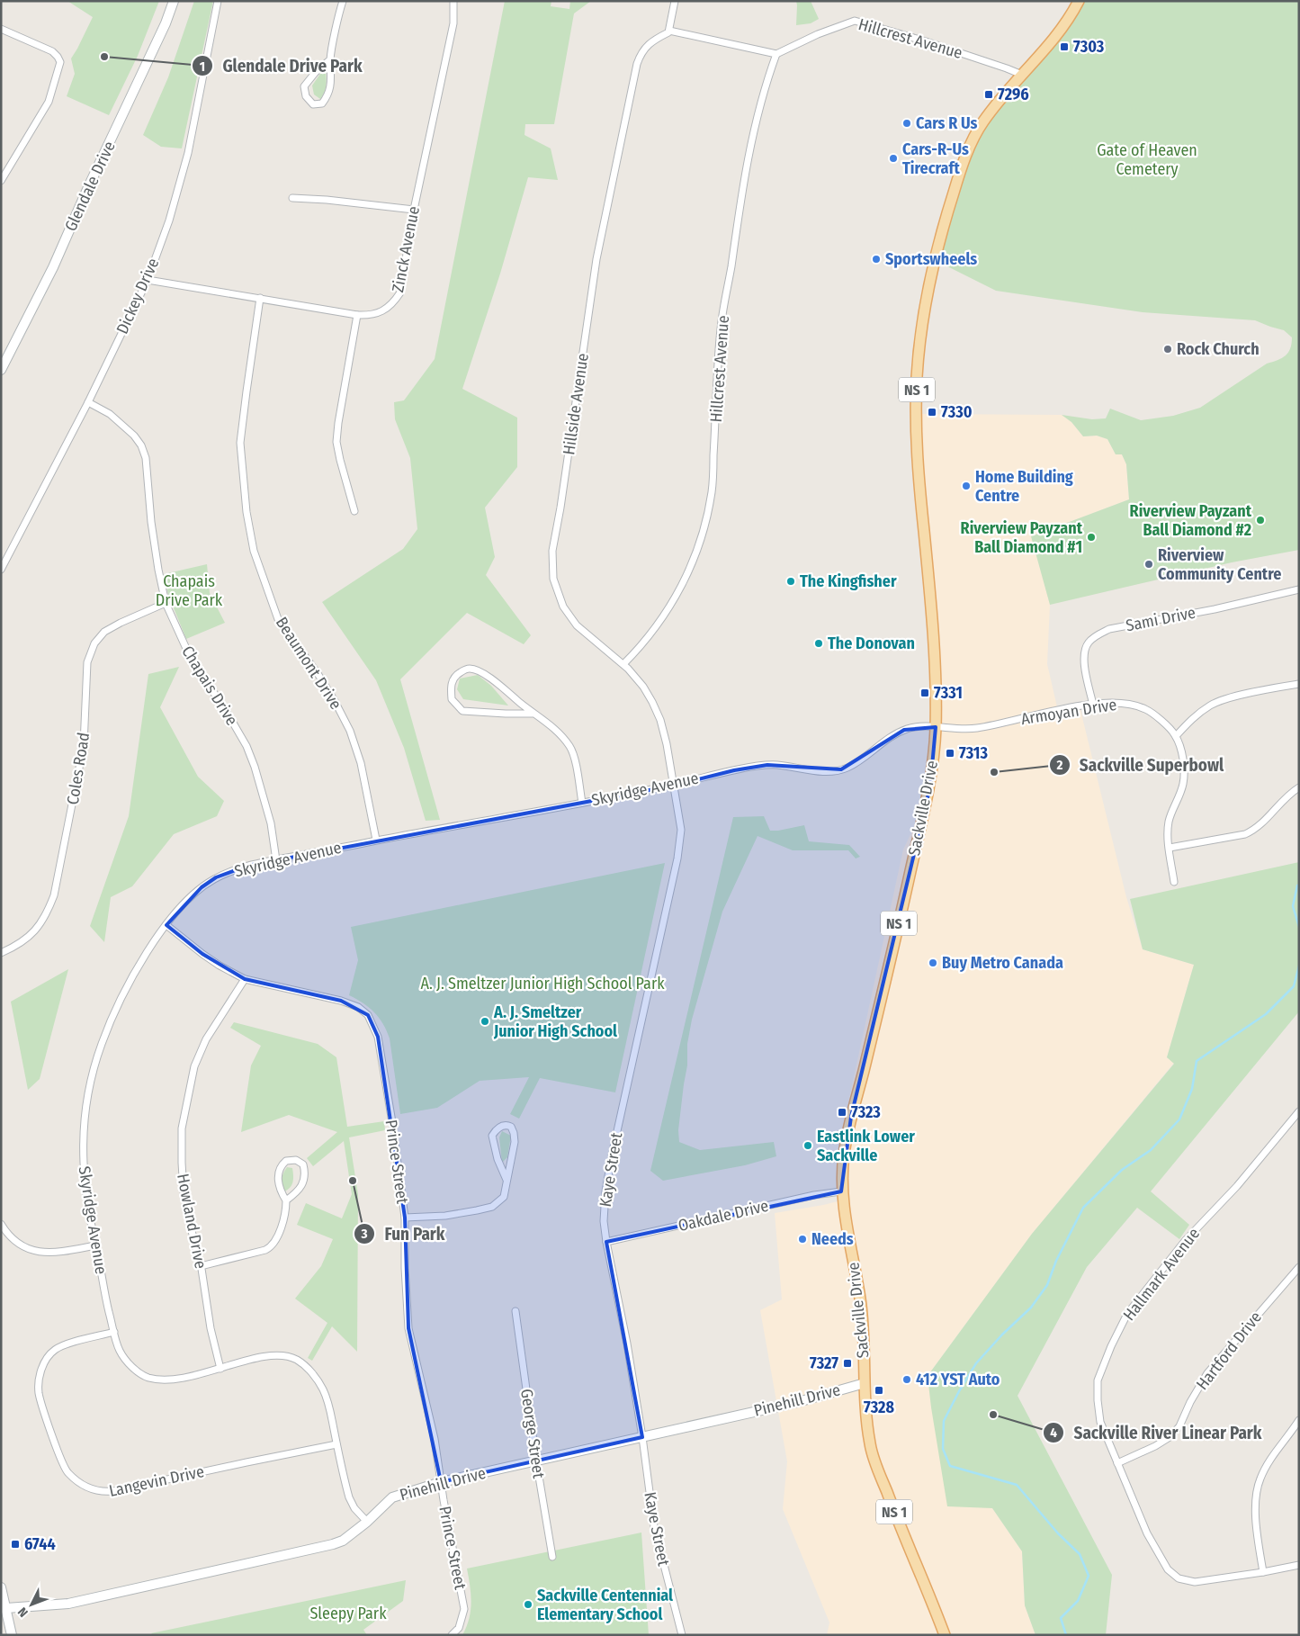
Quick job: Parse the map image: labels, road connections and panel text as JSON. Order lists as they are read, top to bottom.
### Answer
{
  "streets": {
    "main road": ["NS 1", "Sackville Drive"],
    "street": [
      "Hillcrest Avenue",
      "Glendale Drive",
      "Zinck Avenue",
      "Dickey Drive",
      "Hillside Avenue",
      "Sami Drive",
      "Beaumont Drive",
      "Chapais Drive",
      "Armoyan Drive",
      "Coles Road",
      "Skyridge Avenue",
      "Prince Street",
      "Kaye Street",
      "Oakdale Drive",
      "Howland Drive",
      "Hallmark Avenue",
      "Hartford Drive",
      "Pinehill Drive",
      "George Street",
      "Langevin Drive"
    ]
  },
  "crossings": [
    ["Hillcrest Avenue", "Hillside Avenue"],
    ["Hillcrest Avenue", "Sackville Drive"],
    ["Zinck Avenue", "Dickey Drive"],
    ["Zinck Avenue", "Beaumont Drive"],
    ["Dickey Drive", "Chapais Drive"],
    ["Hillside Avenue", "Skyridge Avenue"],
    ["Hillside Avenue", "Kaye Street"],
    ["Sami Drive", "Armoyan Drive"],
    ["Beaumont Drive", "Skyridge Avenue"],
    ["Chapais Drive", "Coles Road"],
    ["Chapais Drive", "Skyridge Avenue"],
    ["Armoyan Drive", "Skyridge Avenue"],
    ["Armoyan Drive", "Sackville Drive"],
    ["Skyridge Avenue", "Sackville Drive"],
    ["Skyridge Avenue", "Prince Street"],
    ["Skyridge Avenue", "Kaye Street"],
    ["Skyridge Avenue", "Howland Drive"],
    ["Skyridge Avenue", "Pinehill Drive"],
    ["Skyridge Avenue", "Langevin Drive"],
    ["Sackville Drive", "Oakdale Drive"],
    ["Sackville Drive", "Pinehill Drive"],
    ["Prince Street", "Howland Drive"],
    ["Prince Street", "Pinehill Drive"],
    ["Kaye Street", "Oakdale Drive"],
    ["Kaye Street", "Pinehill Drive"],
    ["Hallmark Avenue", "Hartford Drive"],
    ["Pinehill Drive", "George Street"]
  ],
  "parks": [
    "Gate of Heaven Cemetery",
    "Chapais Drive Park",
    "A. J. Smeltzer Junior High School Park",
    "Sleepy Park"
  ],
  "places": {
    "transit": [
      "7303",
      "7296",
      "7330",
      "7331",
      "7313",
      "7323",
      "7327",
      "7328",
      "6744"
    ],
    "other": [
      "Glendale Drive Park",
      "Cars R Us",
      "Cars-R-Us Tirecraft",
      "Sportswheels",
      "Rock Church",
      "Home Building Centre",
      "Riverview Payzant Ball Diamond #2",
      "Riverview Payzant Ball Diamond #1",
      "Riverview Community Centre",
      "The Kingfisher",
      "The Donovan",
      "Sackville Superbowl",
      "Buy Metro Canada",
      "A. J. Smeltzer Junior High School",
      "Eastlink Lower Sackville",
      "Fun Park",
      "Needs",
      "412 YST Auto",
      "Sackville River Linear Park",
      "Sackville Centennial Elementary School"
    ]
  },
  "north": "bottom left"
}
